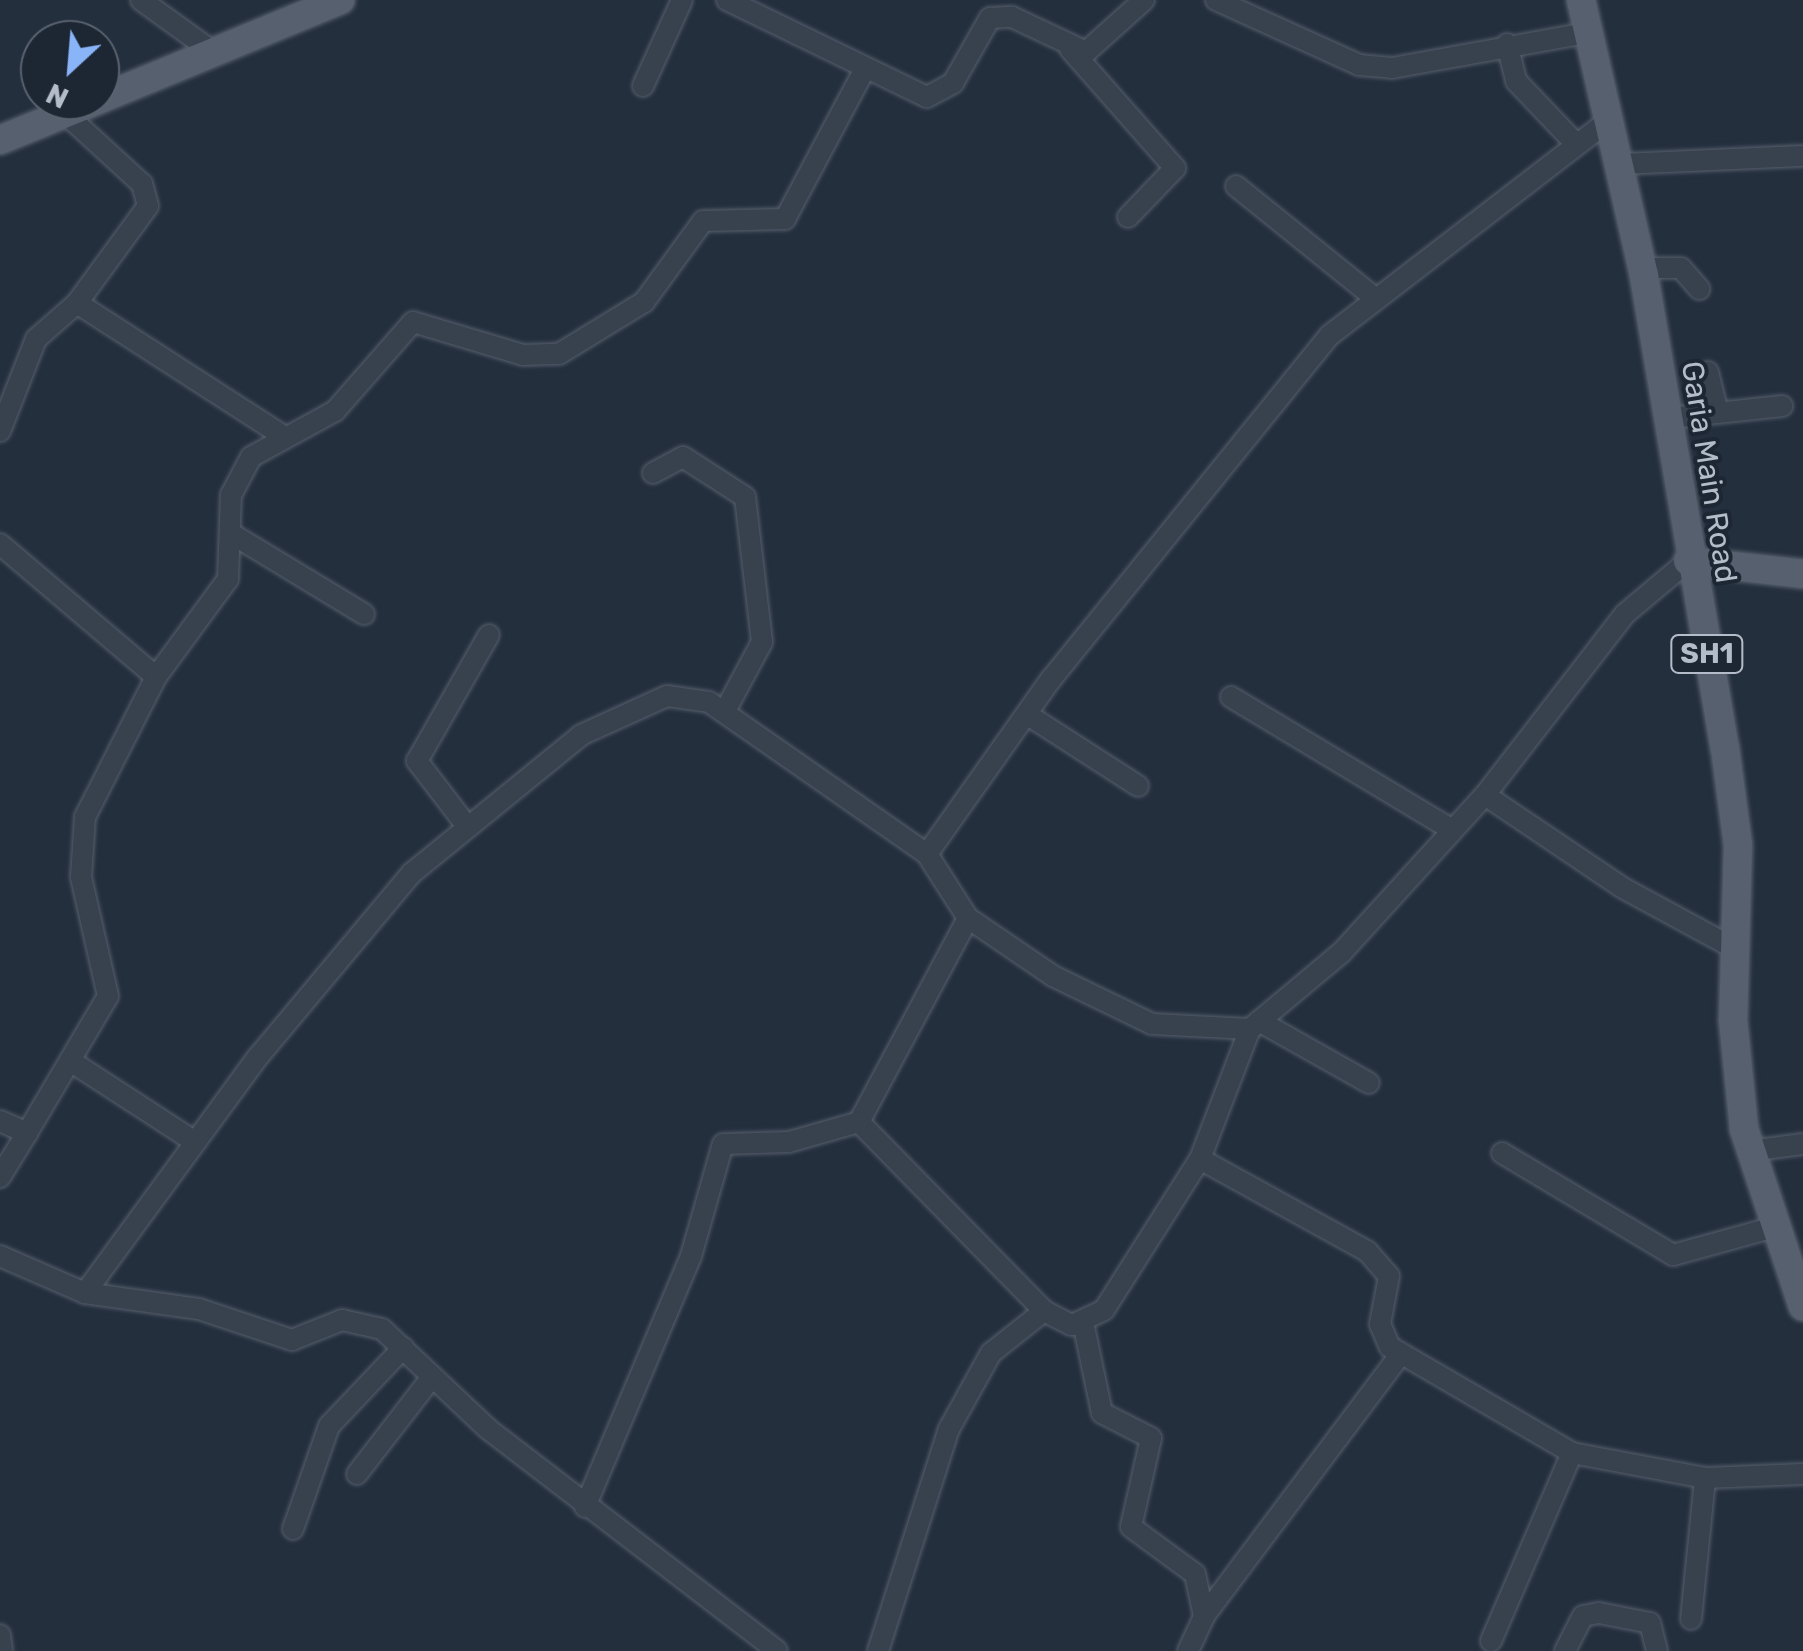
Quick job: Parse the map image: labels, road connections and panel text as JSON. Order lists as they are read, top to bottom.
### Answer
{
  "streets": {
    "main road": ["Garia Main Road", "SH1"]
  },
  "north": "bottom left"
}
